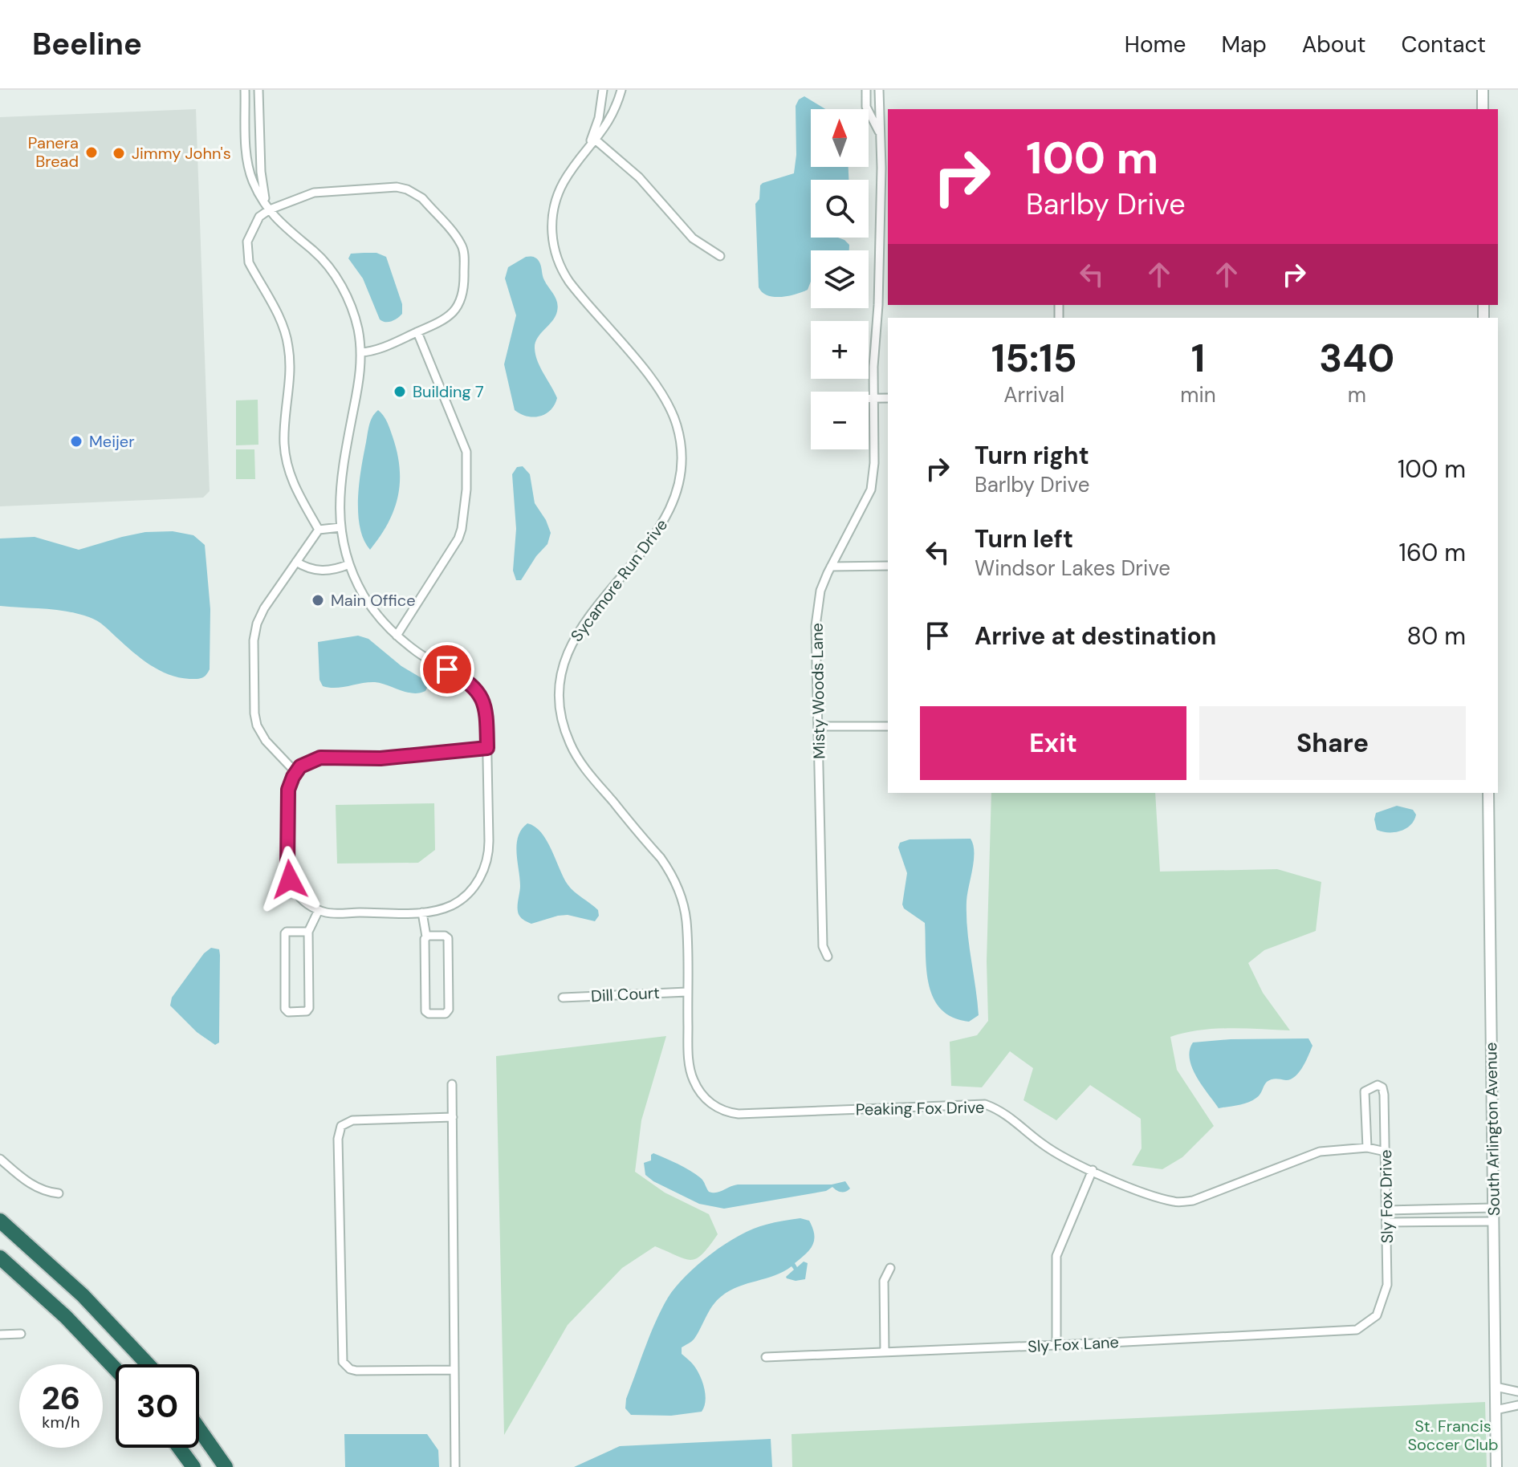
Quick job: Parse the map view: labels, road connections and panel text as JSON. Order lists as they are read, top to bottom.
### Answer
{
  "streets": {
    "street": [
      "Sycamore Run Drive",
      "Misty Woods Lane",
      "Dill Court",
      "Peaking Fox Drive",
      "South Arlington Avenue",
      "Sly Fox Drive",
      "Sly Fox Lane"
    ]
  },
  "crossings": [
    ["Sycamore Run Drive", "Dill Court"],
    ["Sycamore Run Drive", "Peaking Fox Drive"],
    ["Peaking Fox Drive", "Sly Fox Drive"],
    ["Sly Fox Drive", "Sly Fox Lane"]
  ],
  "parks": ["St. Francis Soccer Club"],
  "places": [
    "Panera Bread",
    "Jimmy John's",
    "Building 7",
    "Meijer",
    "Main Office"
  ],
  "north": "top",
  "page": {
    "header": "Beeline",
    "nav": [
      "Home",
      "Map",
      "About",
      "Contact"
    ],
    "map_buttons": ["+", "−"],
    "turn": ["100 m", "Barlby Drive"],
    "eta": [
      "15:15",
      "Arrival",
      "1",
      "min",
      "340",
      "m"
    ],
    "list": [
      {
        "name": "Turn right",
        "note": "Barlby Drive",
        "value": "100 m"
      },
      {
        "name": "Turn left",
        "note": "Windsor Lakes Drive",
        "value": "160 m"
      },
      {
        "name": "Arrive at destination",
        "value": "80 m"
      }
    ],
    "buttons": ["Exit", "Share"],
    "speed": "26 km/h",
    "limit": "30"
  }
}
